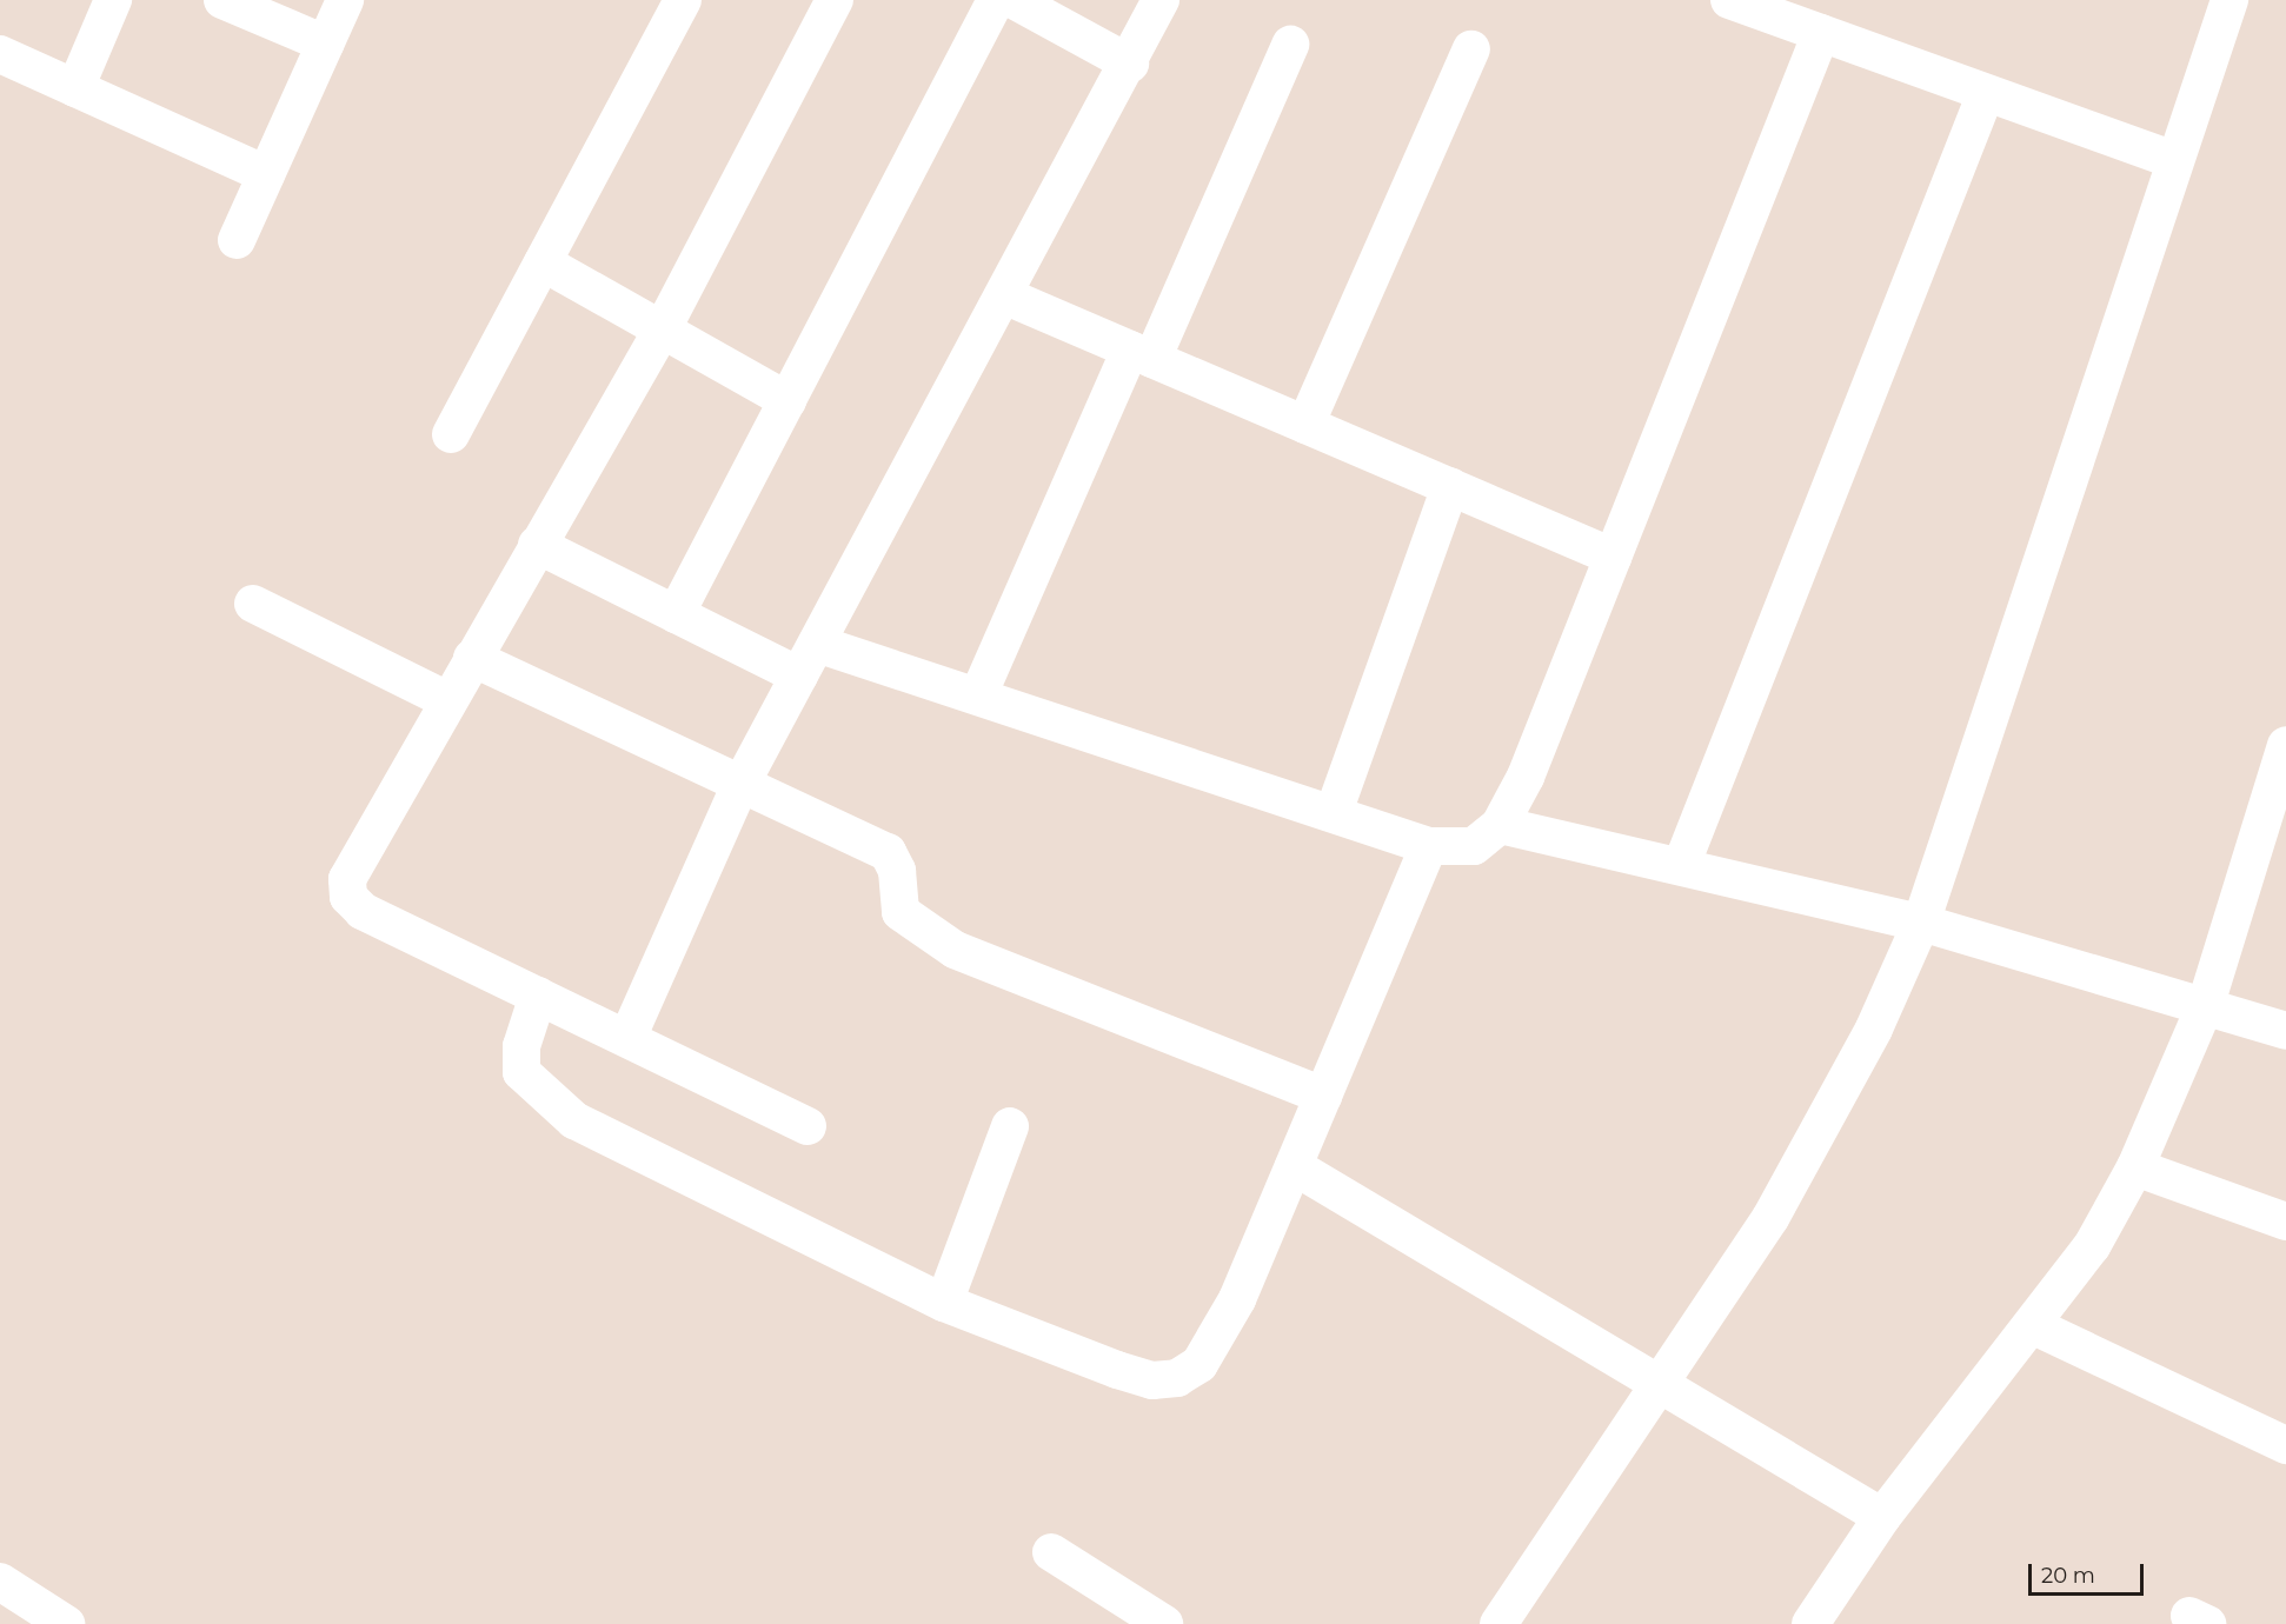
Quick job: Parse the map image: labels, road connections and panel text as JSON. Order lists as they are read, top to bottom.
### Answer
{
  "scale_bar": "20 m"
}
